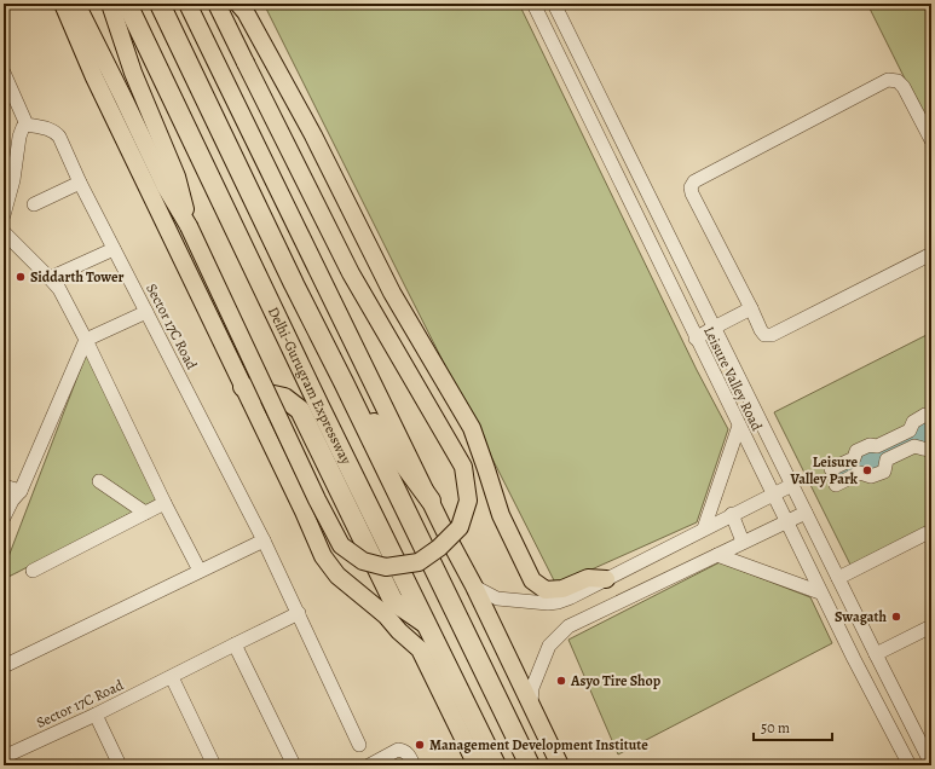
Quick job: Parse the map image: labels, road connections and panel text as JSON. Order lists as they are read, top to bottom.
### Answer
{
  "streets": {
    "highway": ["Delhi-Gurugram Expressway"],
    "street": ["Sector 17C Road", "Leisure Valley Road"]
  },
  "places": [
    "Siddarth Tower",
    "Leisure Valley Park",
    "Swagath",
    "Asyo Tire Shop",
    "Management Development Institute"
  ],
  "scale_bar": "50 m"
}
